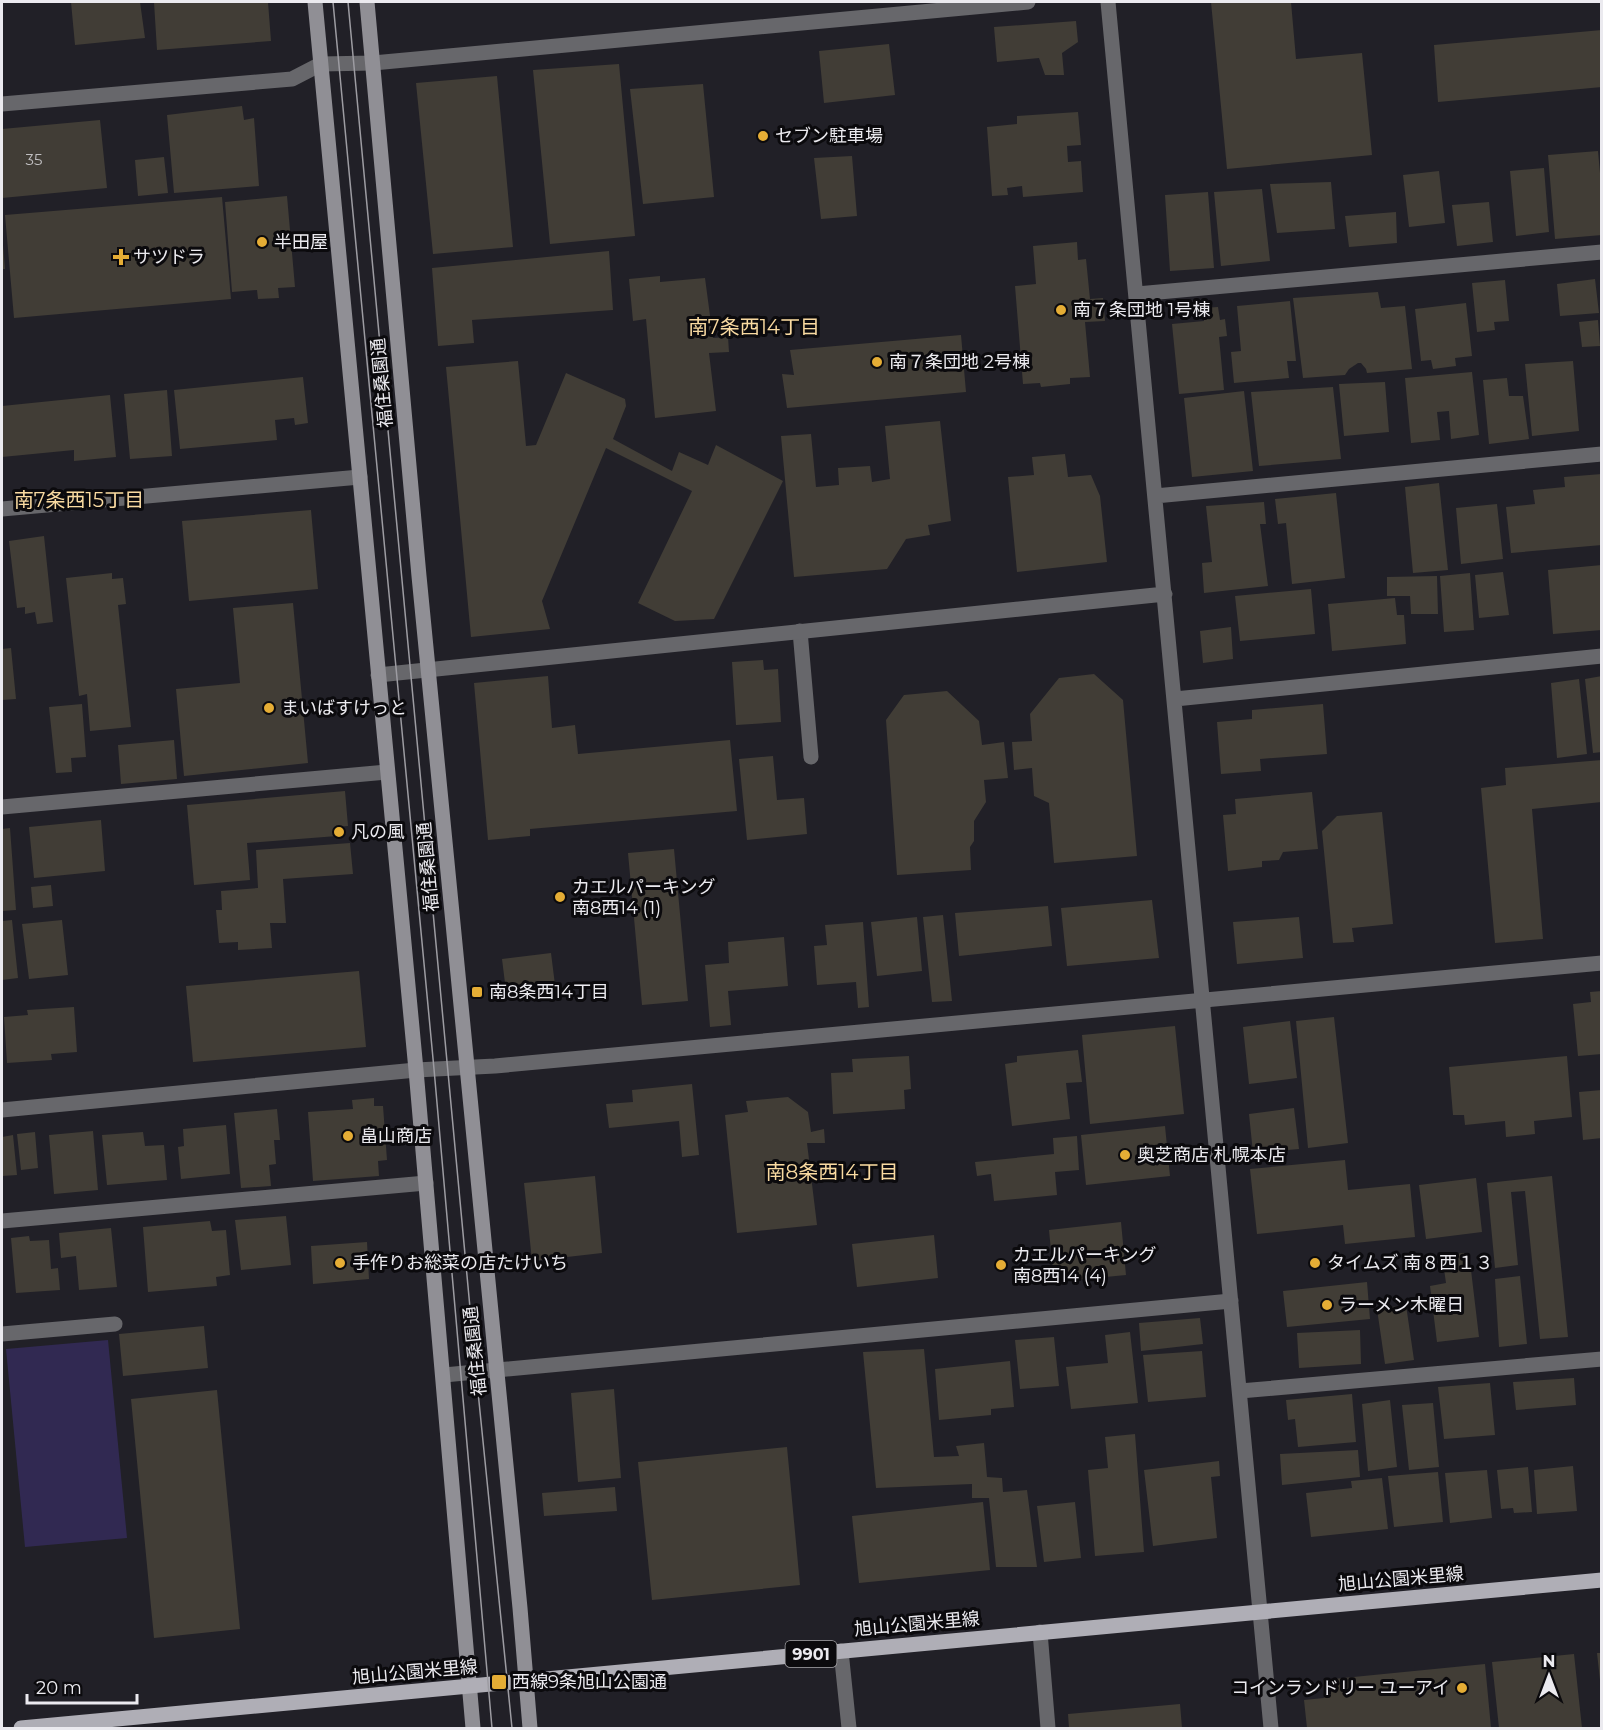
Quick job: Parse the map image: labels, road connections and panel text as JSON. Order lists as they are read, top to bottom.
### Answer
{
  "streets": {
    "main road": ["旭山公園米里線", "9901"],
    "street": ["福住桑園通"]
  },
  "crossings": [
    ["福住桑園通", "旭山公園米里線"]
  ],
  "districts": ["南7条西14丁目", "南7条西15丁目", "南8条西14丁目"],
  "places": {
    "other": [
      "セブン駐車場",
      "半田屋",
      "南７条団地 1号棟",
      "南７条団地 2号棟",
      "まいばすけっと",
      "凡の風",
      "カエルパーキング 南8西14 (1)",
      "畠山商店",
      "奥芝商店 札幌本店",
      "手作りお総菜の店たけいち",
      "タイムズ 南８西１３",
      "カエルパーキング 南8西14 (4)",
      "ラーメン木曜日",
      "コインランドリー ユーアイ"
    ],
    "health": ["サツドラ"],
    "transit": ["南8条西14丁目", "西線9条旭山公園通"]
  },
  "house_numbers": ["35"],
  "scale_bar": "20 m",
  "north": "top"
}
